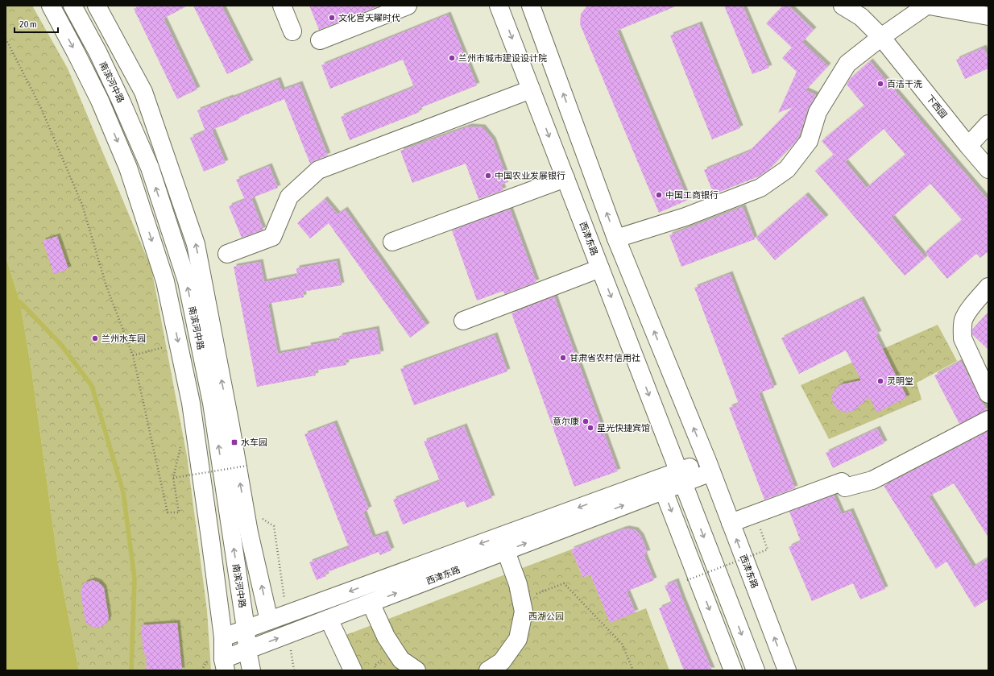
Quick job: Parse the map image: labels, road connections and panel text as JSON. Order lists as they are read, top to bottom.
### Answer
{
  "streets": {
    "main road": ["南滨河中路", "下西园", "西津东路"]
  },
  "crossings": [
    ["南滨河中路", "西津东路"]
  ],
  "parks": ["西湖公园"],
  "places": {
    "other": [
      "文化宫天矅时代",
      "兰州市城市建设设计院",
      "百洁干洗",
      "中国农业发展银行",
      "中国工商银行",
      "兰州水车园",
      "甘肃省农村信用社",
      "灵明堂",
      "意尔康",
      "星光快捷宾馆"
    ],
    "transit": ["水车园"]
  },
  "scale_bar": "20 m"
}
